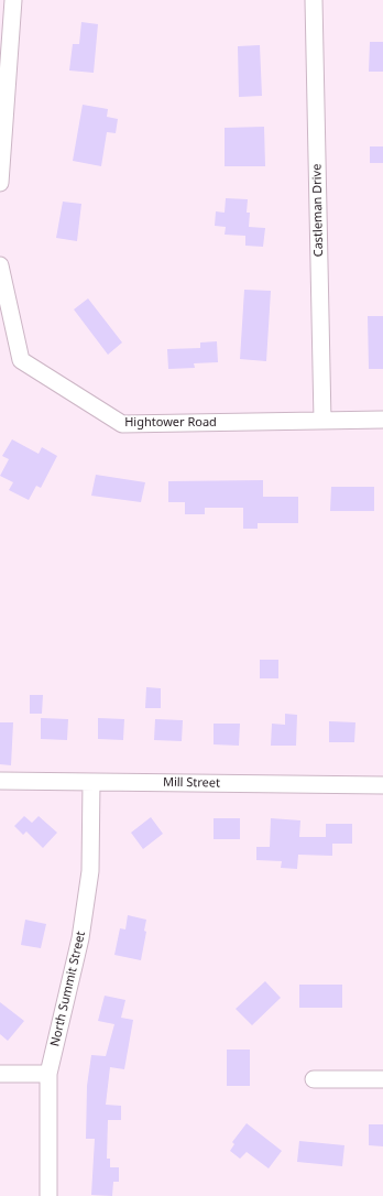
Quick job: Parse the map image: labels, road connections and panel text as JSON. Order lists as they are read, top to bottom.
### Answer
{
  "streets": {
    "street": [
      "Castleman Drive",
      "Hightower Road",
      "Mill Street",
      "North Summit Street"
    ]
  },
  "crossings": [
    ["Castleman Drive", "Hightower Road"],
    ["Mill Street", "North Summit Street"]
  ]
}
